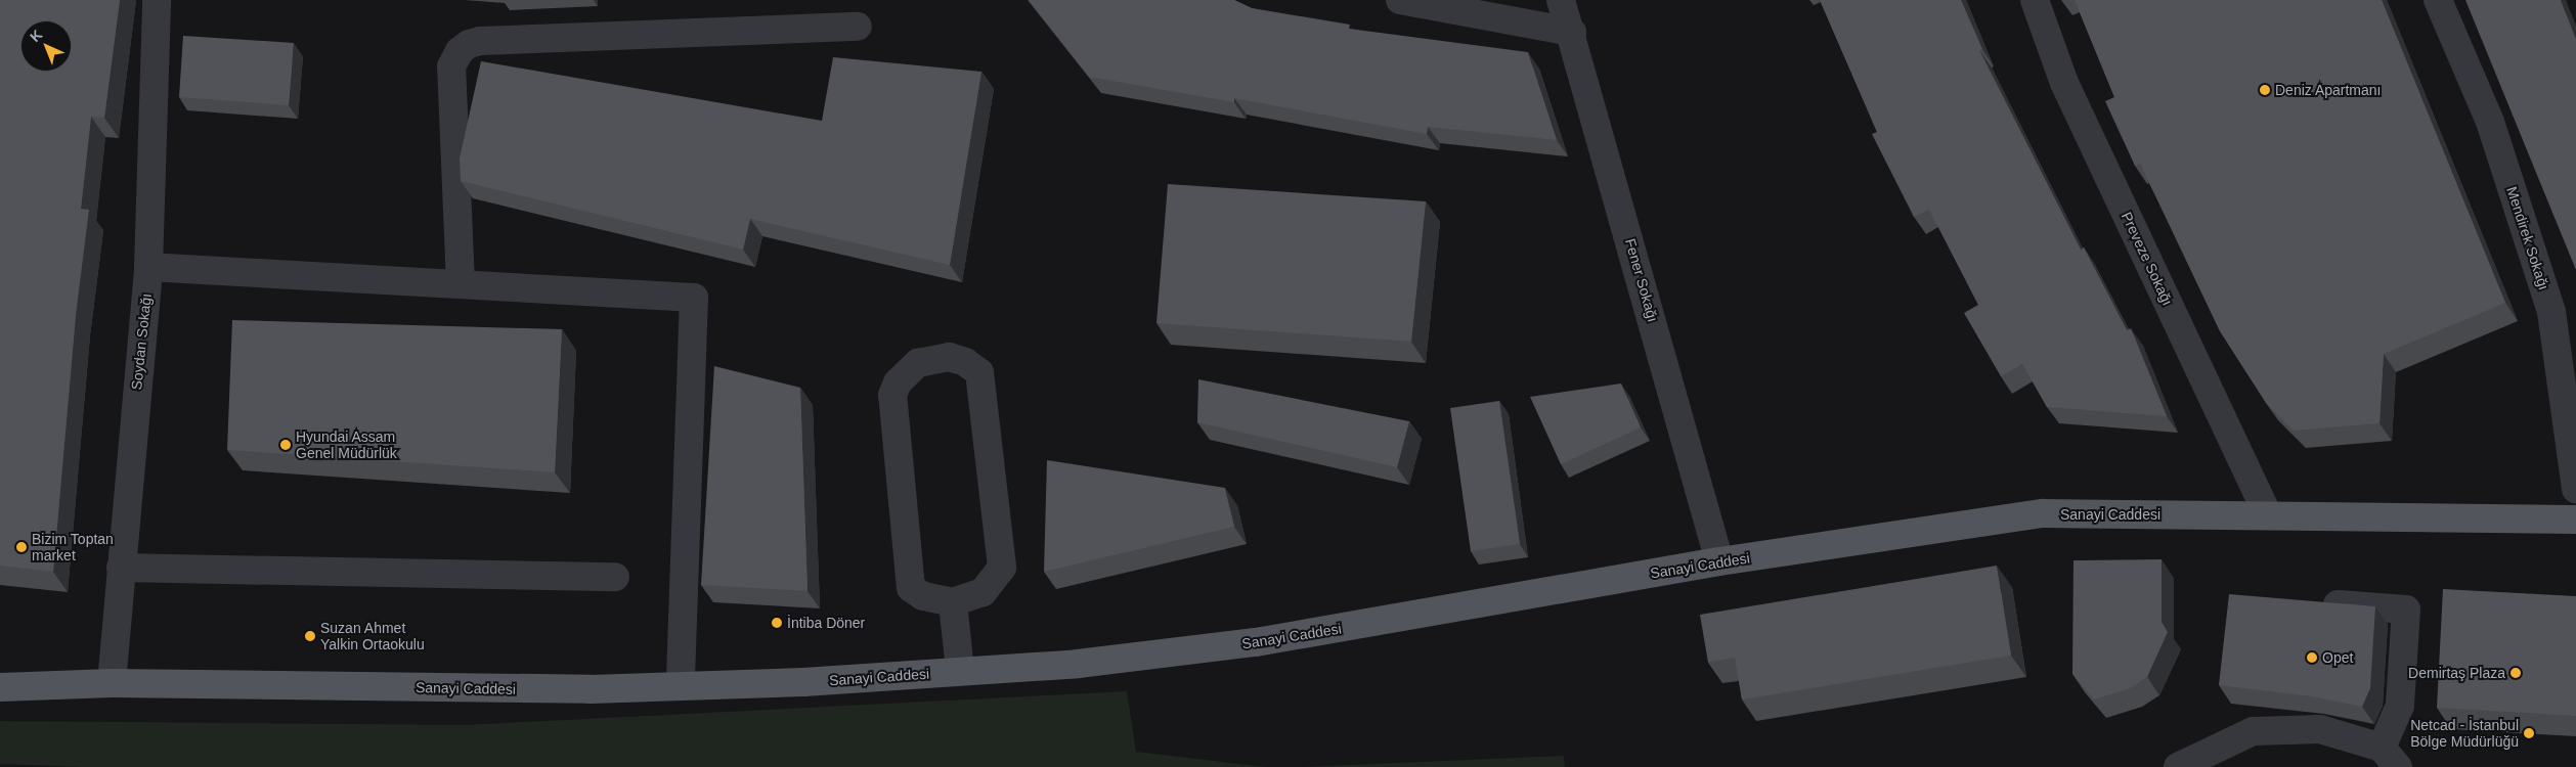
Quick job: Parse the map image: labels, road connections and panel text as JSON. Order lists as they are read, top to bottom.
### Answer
{
  "streets": {
    "main road": ["Sanayi Caddesi"],
    "street": [
      "Mendirek Sokağı",
      "Preveze Sokağı",
      "Fener Sokağı",
      "Soydan Sokağı"
    ]
  },
  "crossings": [
    ["Preveze Sokağı", "Sanayi Caddesi"],
    ["Fener Sokağı", "Sanayi Caddesi"],
    ["Soydan Sokağı", "Sanayi Caddesi"]
  ],
  "places": [
    "Deniz Apartmanı",
    "Hyundai Assam Genel Müdürlük",
    "Bizim Toptan market",
    "İntiba Döner",
    "Suzan Ahmet Yalkin Ortaokulu",
    "Opet",
    "Demirtaş Plaza",
    "Netcad - İstanbul Bölge Müdürlüğü"
  ],
  "north": "top left"
}
